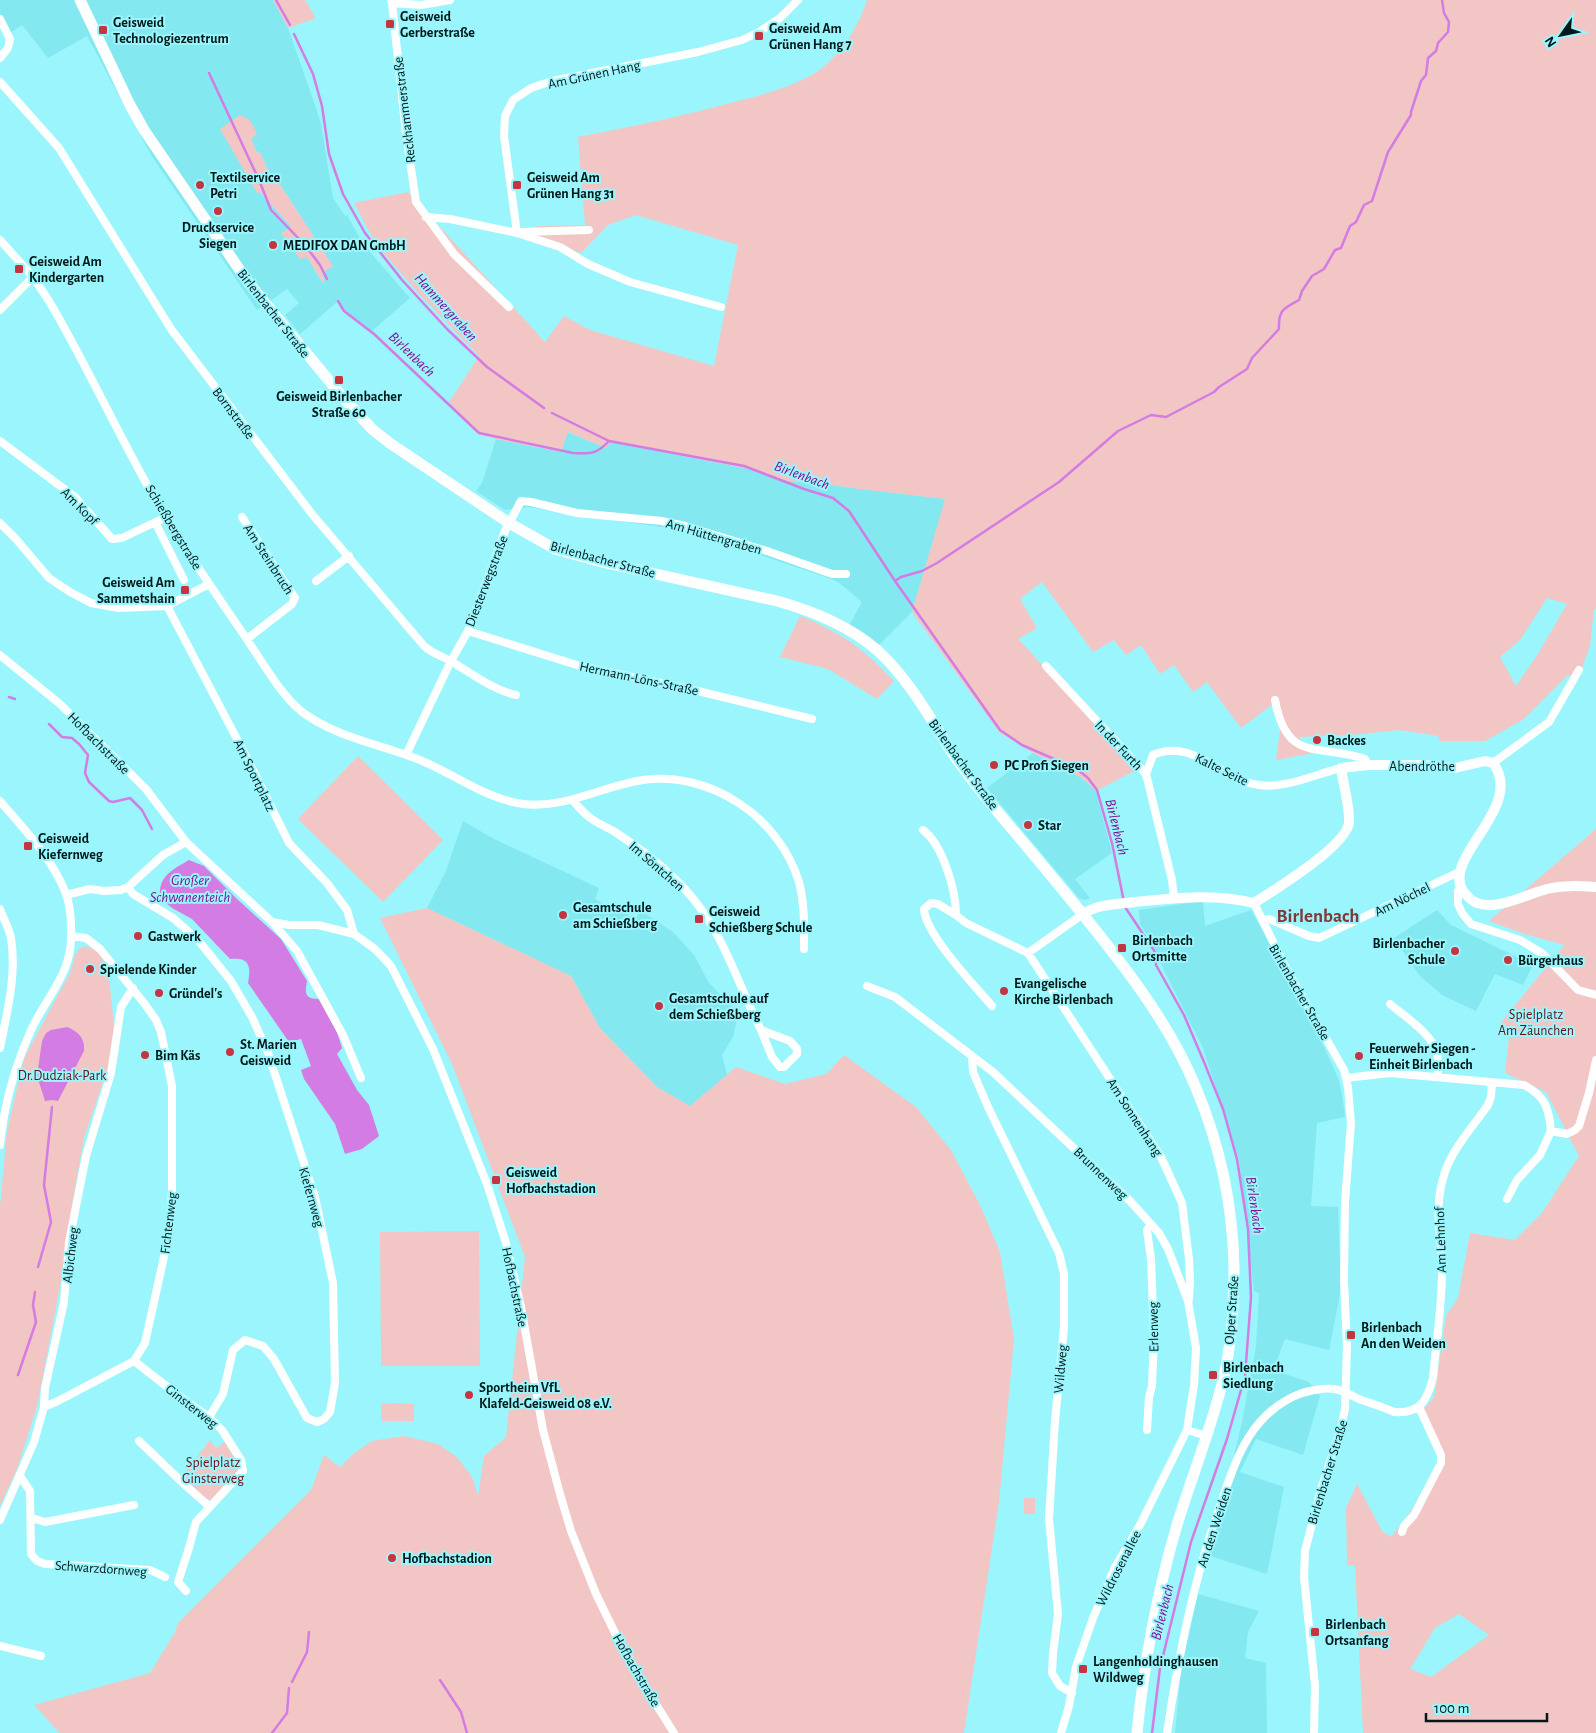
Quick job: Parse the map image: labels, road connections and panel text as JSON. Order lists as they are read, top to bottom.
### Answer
{
  "streets": {
    "main road": ["Birlenbacher Straße", "Olper Straße"],
    "street": [
      "Am Grünen Hang",
      "Reckhammerstraße",
      "Bornstraße",
      "Am Kopf",
      "Schießbergstraße",
      "Am Hüttengraben",
      "Am Steinbruch",
      "Diesterwegstraße",
      "Hermann-Löns-Straße",
      "Hofbachstraße",
      "In der Furth",
      "Abendröthe",
      "Kalte Seite",
      "Am Sportplatz",
      "Im Söntchen",
      "Am Nöchel",
      "Am Sonnenhang",
      "Brunnenweg",
      "Kiefernweg",
      "Fichtenweg",
      "Am Lehnhof",
      "Albichweg",
      "Erlenweg",
      "Wildweg",
      "Ginsterweg",
      "An den Weiden",
      "Schwarzdornweg",
      "Wildrosenallee"
    ]
  },
  "crossings": [
    ["Birlenbacher Straße", "Diesterwegstraße"],
    ["Birlenbacher Straße", "Am Nöchel"],
    ["Birlenbacher Straße", "Olper Straße"],
    ["Birlenbacher Straße", "An den Weiden"],
    ["Bornstraße", "Am Steinbruch"],
    ["Bornstraße", "Diesterwegstraße"],
    ["Am Kopf", "Schießbergstraße"],
    ["Schießbergstraße", "Am Steinbruch"],
    ["Schießbergstraße", "Im Söntchen"],
    ["Am Hüttengraben", "Diesterwegstraße"],
    ["Diesterwegstraße", "Hermann-Löns-Straße"],
    ["Hofbachstraße", "Am Sportplatz"],
    ["In der Furth", "Kalte Seite"],
    ["Abendröthe", "Kalte Seite"],
    ["Am Sonnenhang", "Brunnenweg"],
    ["Brunnenweg", "Erlenweg"],
    ["Brunnenweg", "Wildweg"],
    ["Brunnenweg", "Wildrosenallee"],
    ["Kiefernweg", "Ginsterweg"],
    ["Fichtenweg", "Albichweg"],
    ["Fichtenweg", "Ginsterweg"],
    ["Albichweg", "Schwarzdornweg"],
    ["Wildweg", "Wildrosenallee"]
  ],
  "districts": ["Birlenbach"],
  "water": ["Hammergraben", "Birlenbach", "Großer Schwanenteich"],
  "parks": ["Spielplatz Am Zäunchen", "Dr.Dudziak-Park", "Spielplatz Ginsterweg"],
  "places": {
    "transit": [
      "Geisweid Gerberstraße",
      "Geisweid Technologiezentrum",
      "Geisweid Am Grünen Hang 7",
      "Geisweid Am Grünen Hang 31",
      "Geisweid Am Kindergarten",
      "Geisweid Birlenbacher Straße 60",
      "Geisweid Am Sammetshain",
      "Geisweid Kiefernweg",
      "Geisweid Schießberg Schule",
      "Birlenbach Ortsmitte",
      "Geisweid Hofbachstadion",
      "Birlenbach An den Weiden",
      "Birlenbach Siedlung",
      "Birlenbach Ortsanfang",
      "Langenholdinghausen Wildweg"
    ],
    "other": [
      "Textilservice Petri",
      "Druckservice Siegen",
      "MEDIFOX DAN GmbH",
      "Backes",
      "PC Profi Siegen",
      "Star",
      "Gesamtschule am Schießberg",
      "Gastwerk",
      "Birlenbacher Schule",
      "Bürgerhaus",
      "Spielende Kinder",
      "Evangelische Kirche Birlenbach",
      "Gründel's",
      "Gesamtschule auf dem Schießberg",
      "St. Marien Geisweid",
      "Bim Käs",
      "Feuerwehr Siegen - Einheit Birlenbach",
      "Sportheim VfL Klafeld-Geisweid 08 e.V.",
      "Hofbachstadion"
    ]
  },
  "scale_bar": "100 m",
  "north": "bottom left"
}
